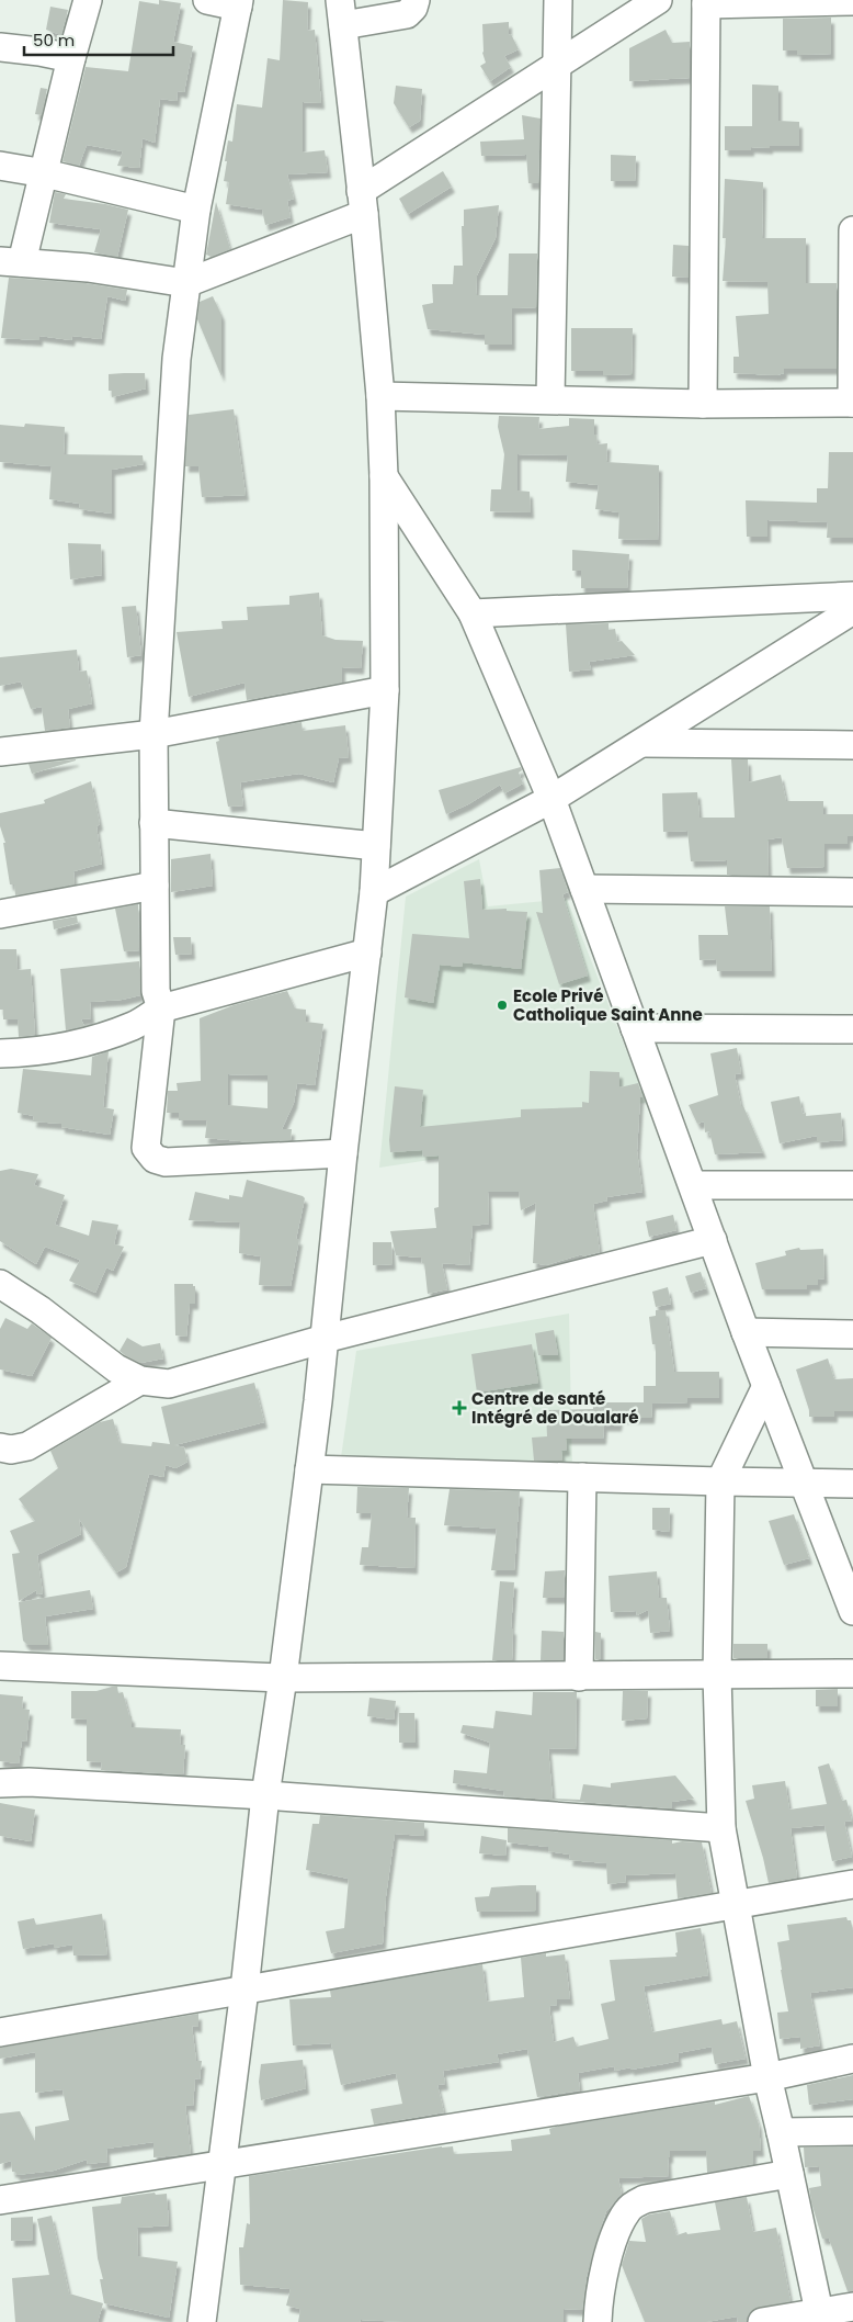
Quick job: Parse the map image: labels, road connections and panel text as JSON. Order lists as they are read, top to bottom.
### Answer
{
  "places": {
    "other": ["Ecole Privé Catholique Saint Anne"],
    "health": ["Centre de santé Intégré de Doualaré"]
  },
  "scale_bar": "50 m"
}
